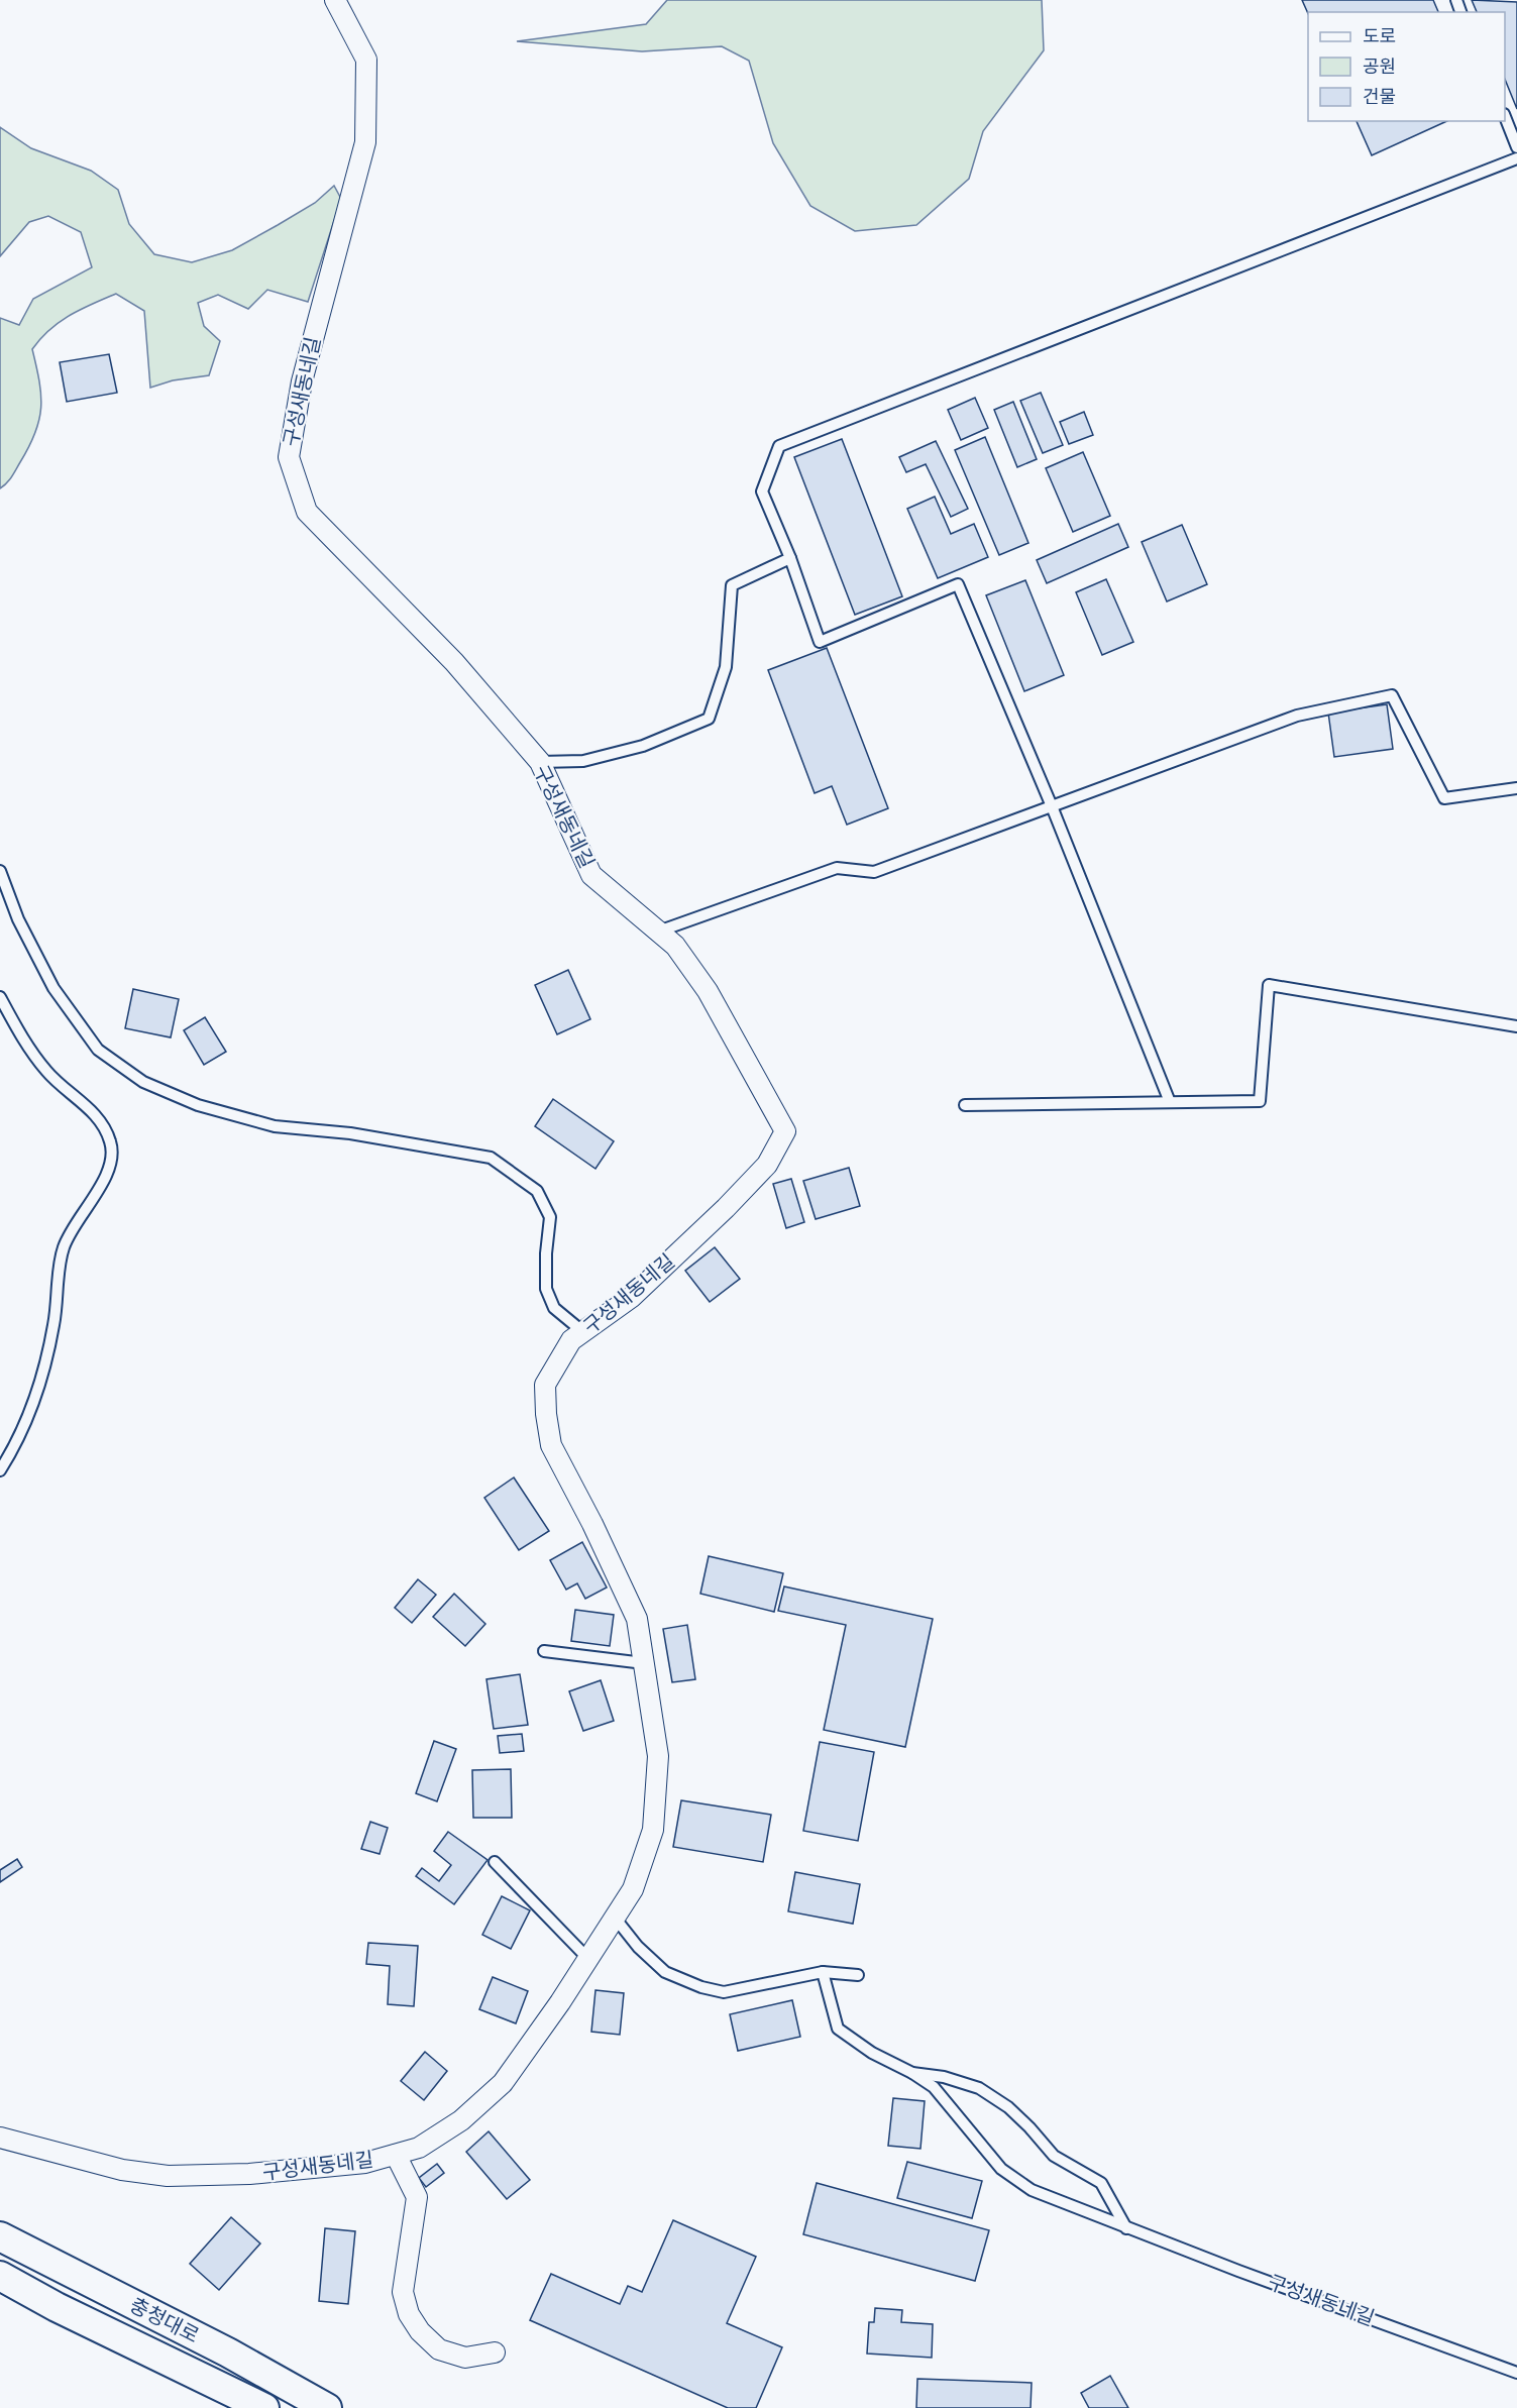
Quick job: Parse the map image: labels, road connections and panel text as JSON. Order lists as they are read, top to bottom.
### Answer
{
  "streets": {
    "main road": ["충청대로"],
    "street": ["구성새동네길"]
  },
  "legend": ["도로", "공원", "건물"]
}
